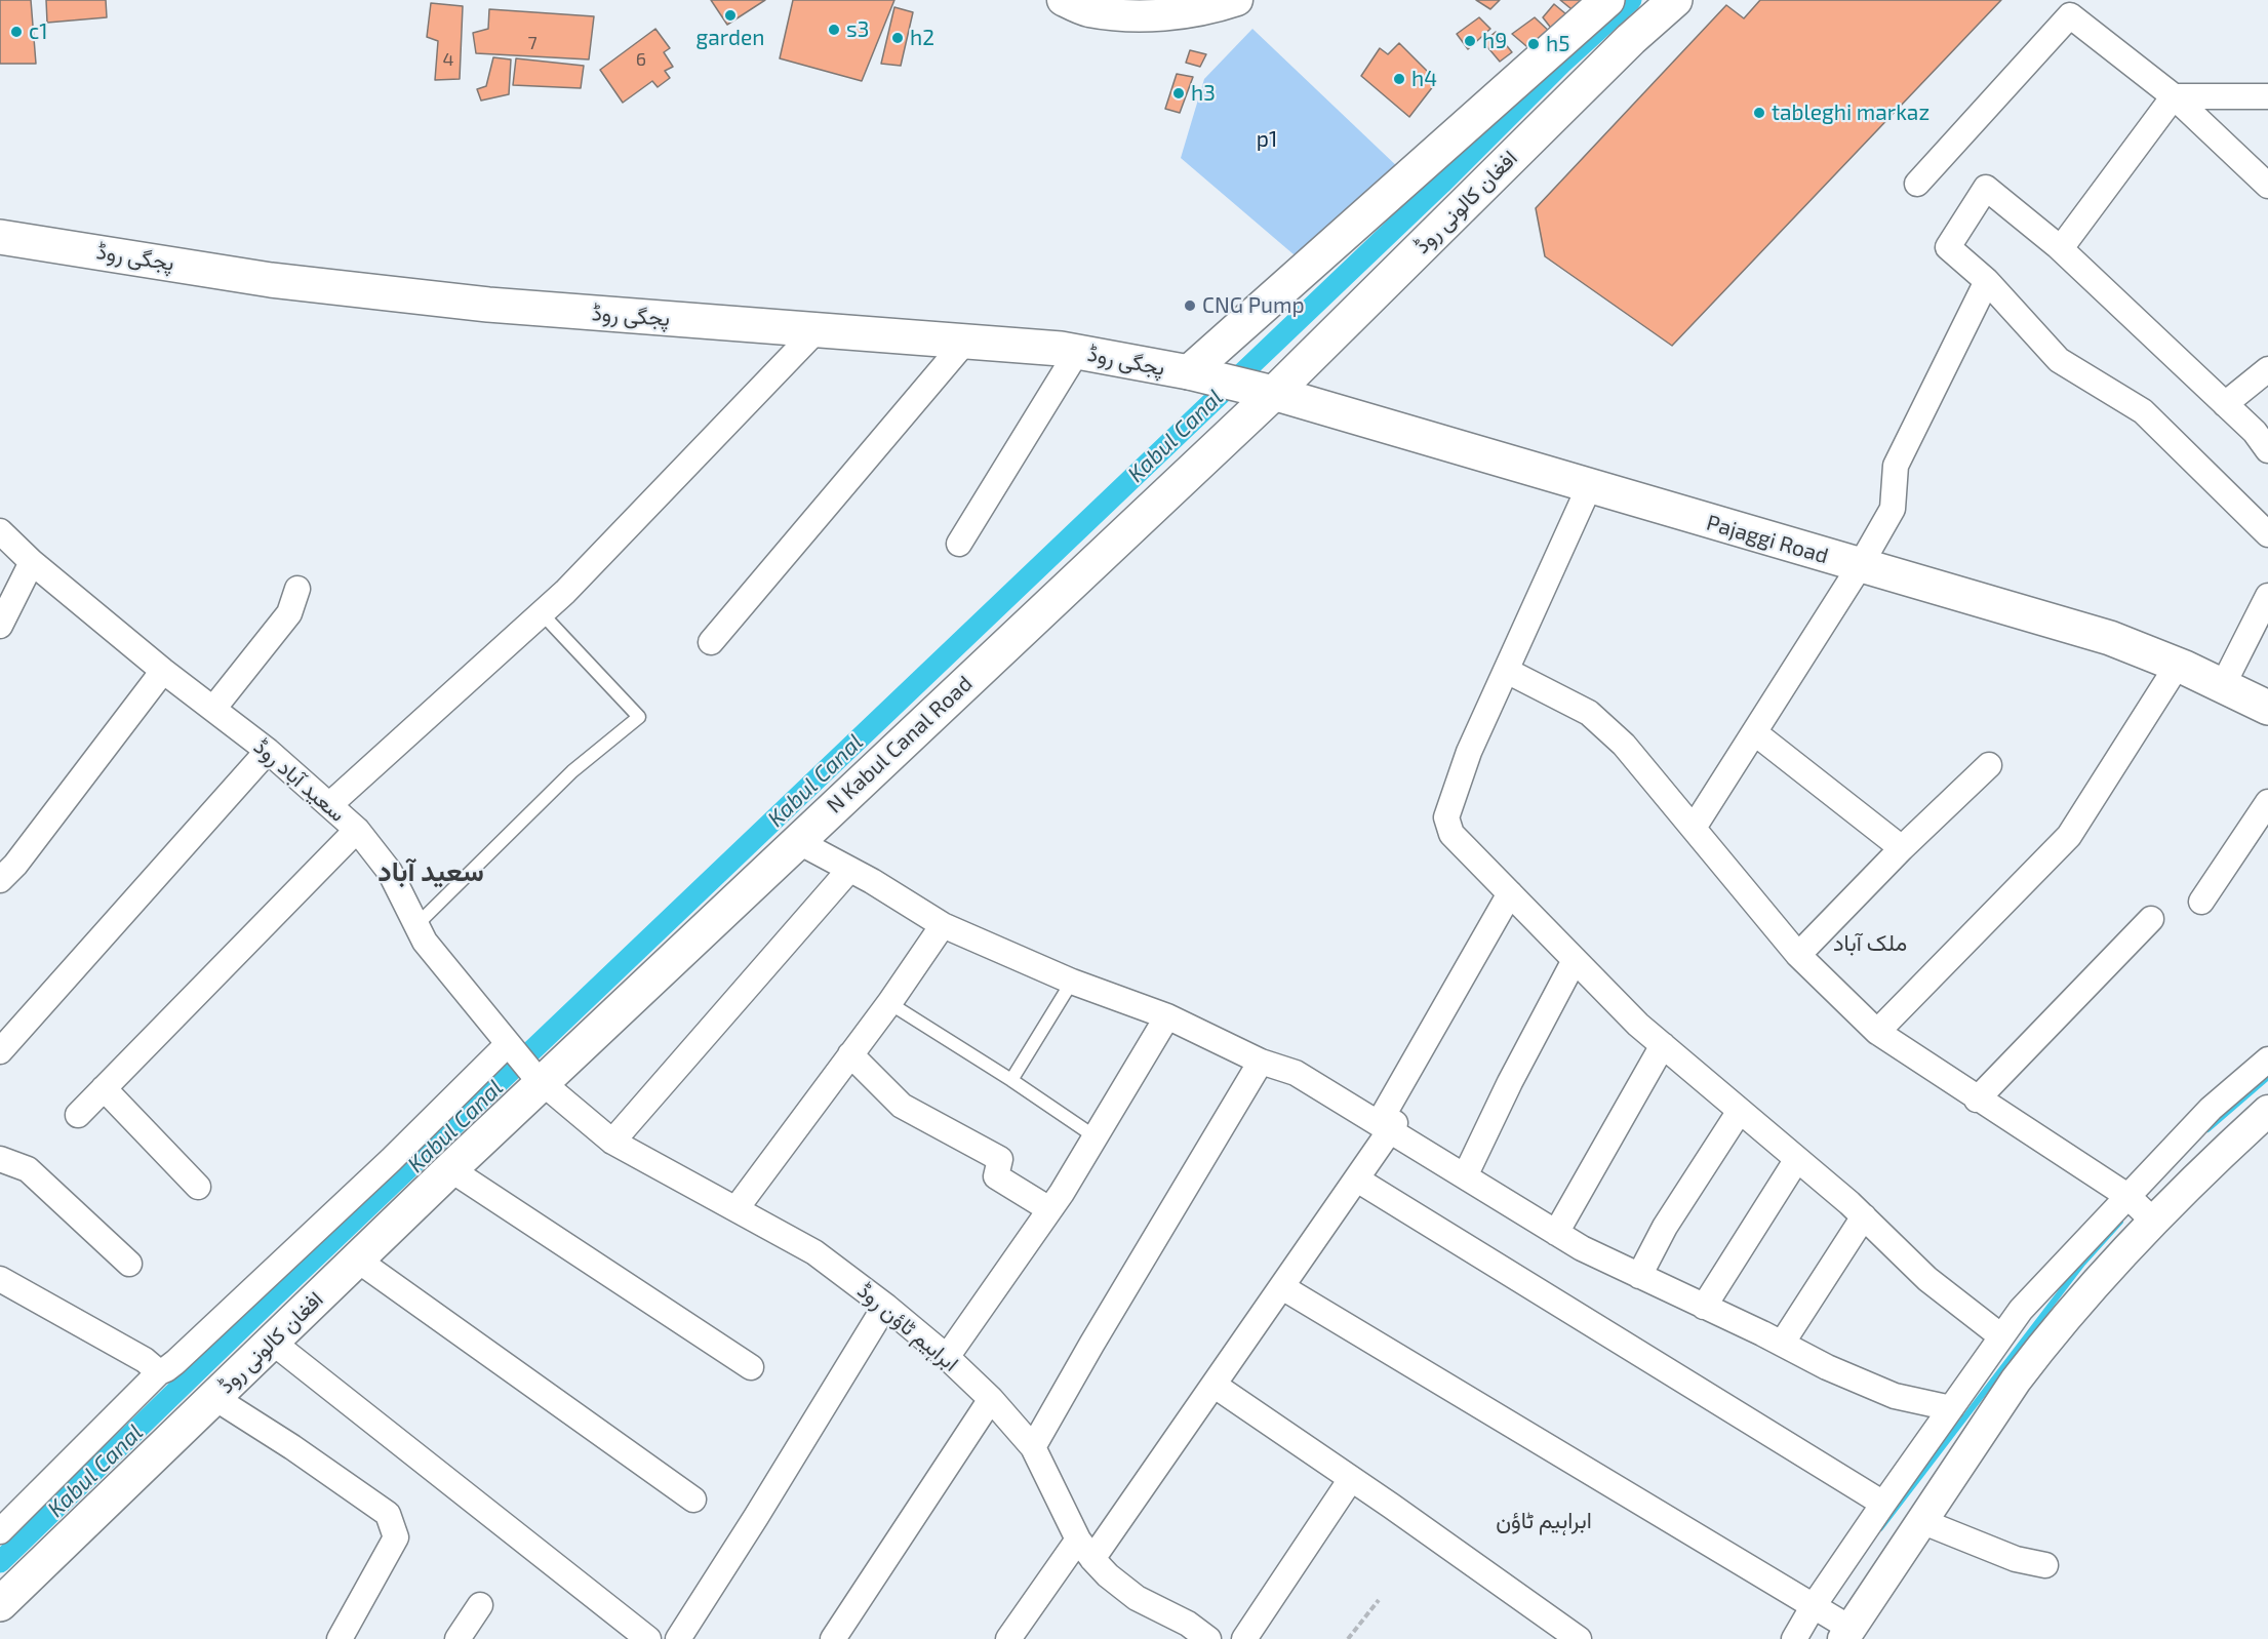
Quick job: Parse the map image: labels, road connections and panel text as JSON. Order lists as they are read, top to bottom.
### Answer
{
  "streets": {
    "main road": [
      "افغان کالونی روڈ",
      "پجگی روڈ",
      "Pajaggi Road",
      "N Kabul Canal Road"
    ],
    "street": ["سعید آباد روڈ", "ابراہیم ٹاؤن روڈ"]
  },
  "crossings": [
    ["افغان کالونی روڈ", "پجگی روڈ"],
    ["افغان کالونی روڈ", "Pajaggi Road"],
    ["افغان کالونی روڈ", "N Kabul Canal Road"],
    ["افغان کالونی روڈ", "سعید آباد روڈ"],
    ["افغان کالونی روڈ", "ابراہیم ٹاؤن روڈ"],
    ["پجگی روڈ", "Pajaggi Road"],
    ["پجگی روڈ", "N Kabul Canal Road"],
    ["Pajaggi Road", "N Kabul Canal Road"],
    ["N Kabul Canal Road", "سعید آباد روڈ"],
    ["N Kabul Canal Road", "ابراہیم ٹاؤن روڈ"],
    ["سعید آباد روڈ", "ابراہیم ٹاؤن روڈ"]
  ],
  "districts": ["سعید آباد", "ملک آباد", "ابراہیم ٹاؤن"],
  "water": ["Kabul Canal"],
  "parks": ["p1"],
  "places": [
    "garden",
    "s3",
    "c1",
    "h2",
    "h9",
    "h5",
    "h4",
    "h3",
    "tableghi markaz",
    "CNG Pump"
  ],
  "house_numbers": ["7", "4", "6"]
}
